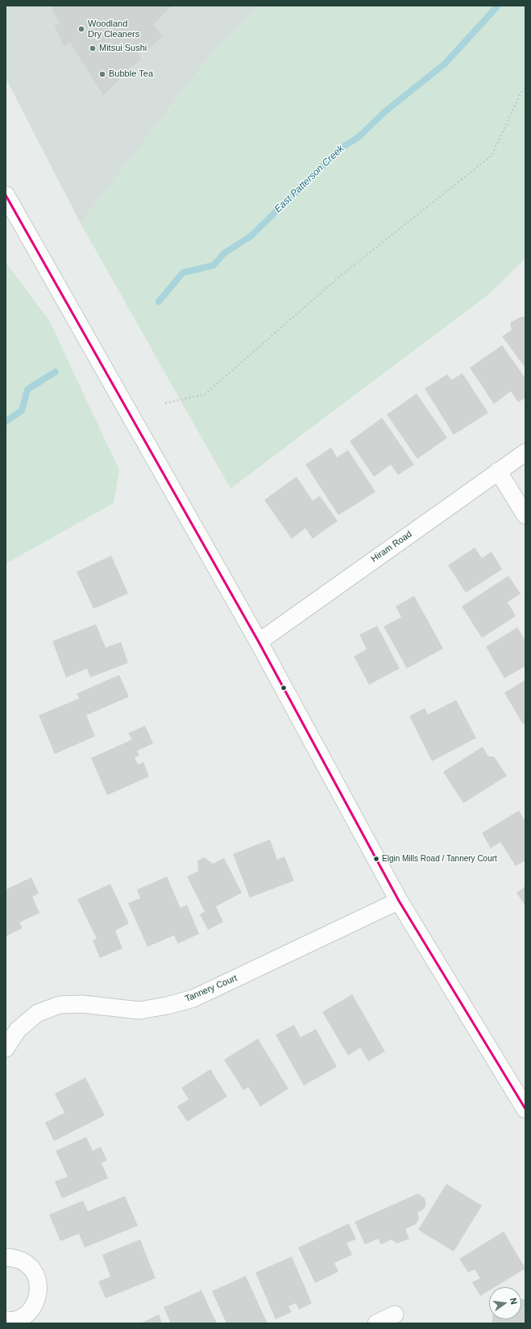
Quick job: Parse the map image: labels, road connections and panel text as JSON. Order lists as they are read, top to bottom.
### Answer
{
  "streets": {
    "street": ["Hiram Road", "Tannery Court"]
  },
  "water": ["East Patterson Creek"],
  "places": [
    "Woodland Dry Cleaners",
    "Mitsui Sushi",
    "Bubble Tea",
    "Elgin Mills Road / Tannery Court"
  ],
  "north": "right"
}
